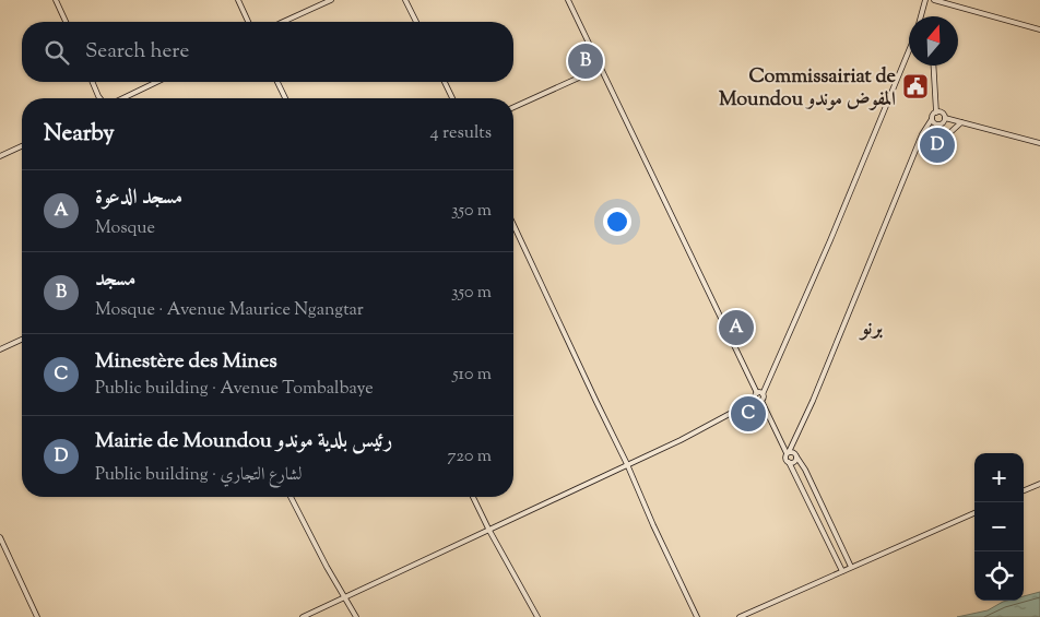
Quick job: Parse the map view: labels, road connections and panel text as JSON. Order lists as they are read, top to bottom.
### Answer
{
  "districts": ["برنو"],
  "places": {
    "public building": ["Commissairiat de Moundou المفوض موندو"]
  },
  "north": "top",
  "page": {
    "search": "Search here",
    "pins": [
      "B",
      "D",
      "A",
      "C"
    ],
    "heading": ["Nearby", "4 results"],
    "list": [
      {
        "mark": "A",
        "name": "مسجد الدعوة",
        "note": "Mosque",
        "value": "350 m"
      },
      {
        "mark": "B",
        "name": "مسجد",
        "note": "Mosque · Avenue Maurice Ngangtar",
        "value": "350 m"
      },
      {
        "mark": "C",
        "name": "Minestère des Mines",
        "note": "Public building · Avenue Tombalbaye",
        "value": "510 m"
      },
      {
        "mark": "D",
        "name": "Mairie de Moundou رئيس بلدية موندو",
        "note": "Public building · لشارع التجاري",
        "value": "720 m"
      }
    ],
    "map_buttons": ["+", "−"]
  }
}
